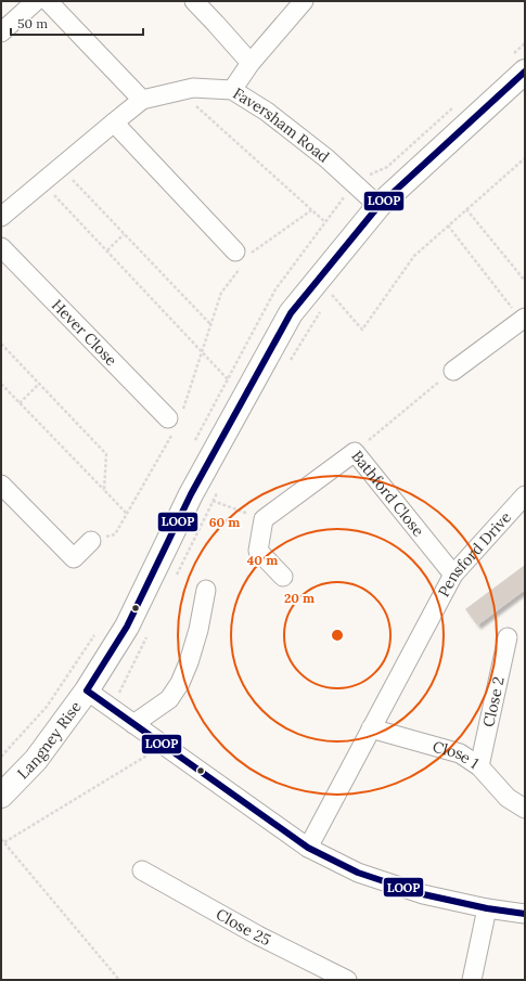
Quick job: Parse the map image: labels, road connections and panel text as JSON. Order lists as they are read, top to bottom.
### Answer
{
  "streets": {
    "main road": ["Langney Rise"],
    "street": [
      "Faversham Road",
      "Hever Close",
      "Bathford Close",
      "Pensford Drive",
      "Close 2",
      "Close 1",
      "Close 25"
    ]
  },
  "crossings": [
    ["Faversham Road", "Langney Rise"],
    ["Bathford Close", "Pensford Drive"],
    ["Pensford Drive", "Close 1"],
    ["Close 2", "Close 1"]
  ],
  "lines": ["transit line LOOP"],
  "scale_bar": "50 m",
  "rings": ["60 m", "40 m", "20 m"]
}
